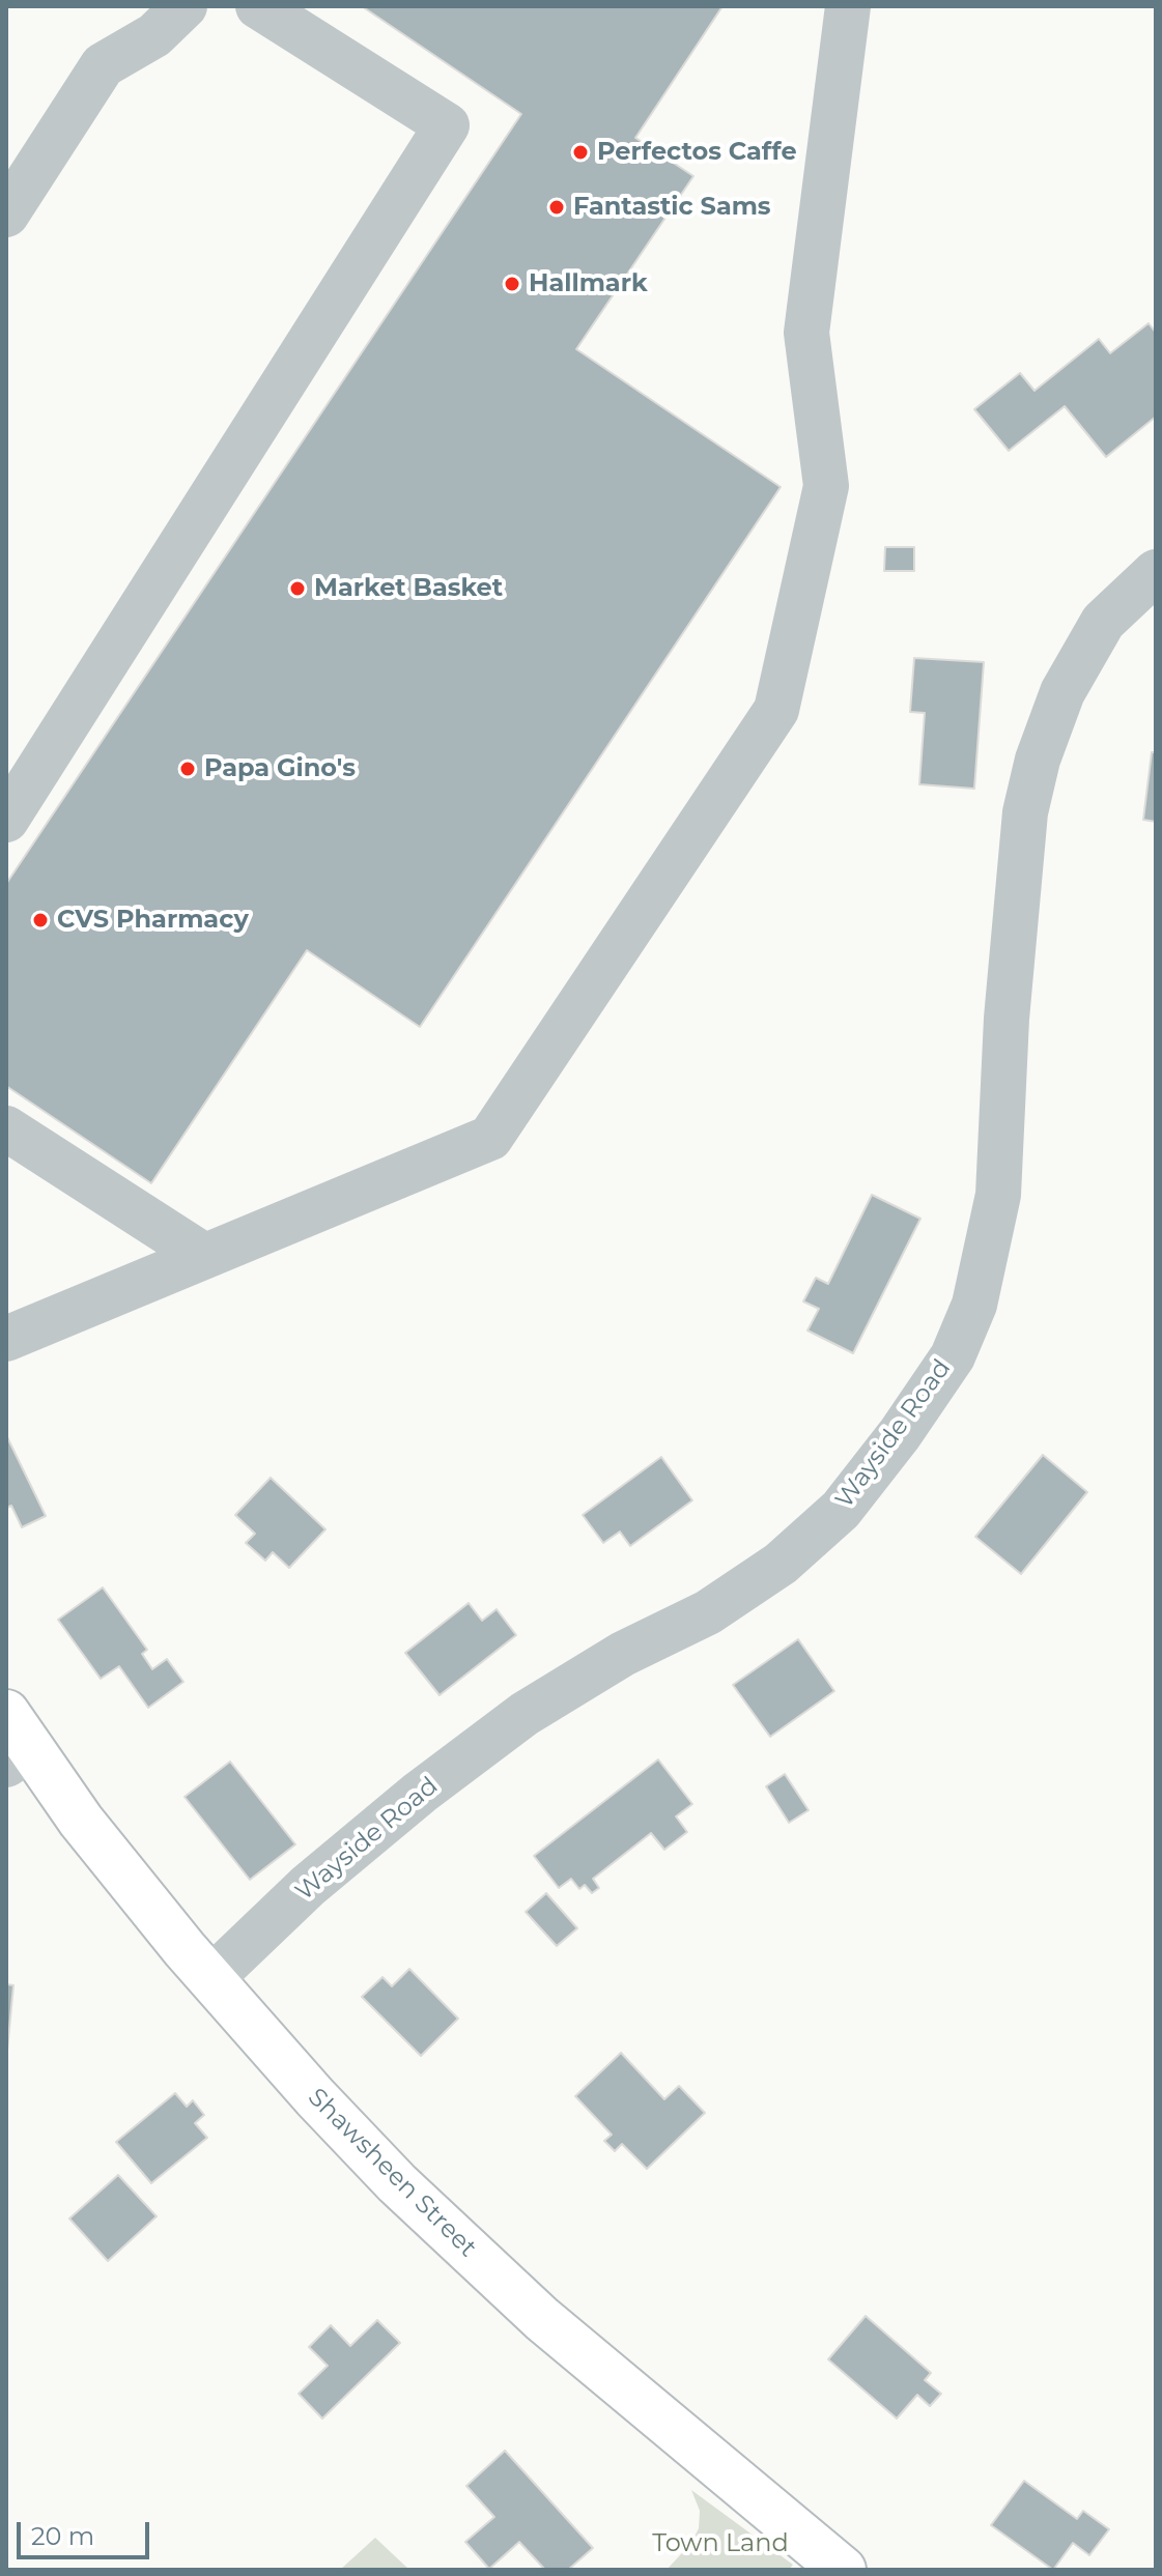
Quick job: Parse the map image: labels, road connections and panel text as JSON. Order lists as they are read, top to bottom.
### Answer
{
  "streets": {
    "main road": ["Shawsheen Street"],
    "street": ["Wayside Road"]
  },
  "crossings": [
    ["Wayside Road", "Shawsheen Street"]
  ],
  "parks": ["Town Land"],
  "places": [
    "Perfectos Caffe",
    "Fantastic Sams",
    "Hallmark",
    "Market Basket",
    "Papa Gino's",
    "CVS Pharmacy"
  ],
  "scale_bar": "20 m"
}
